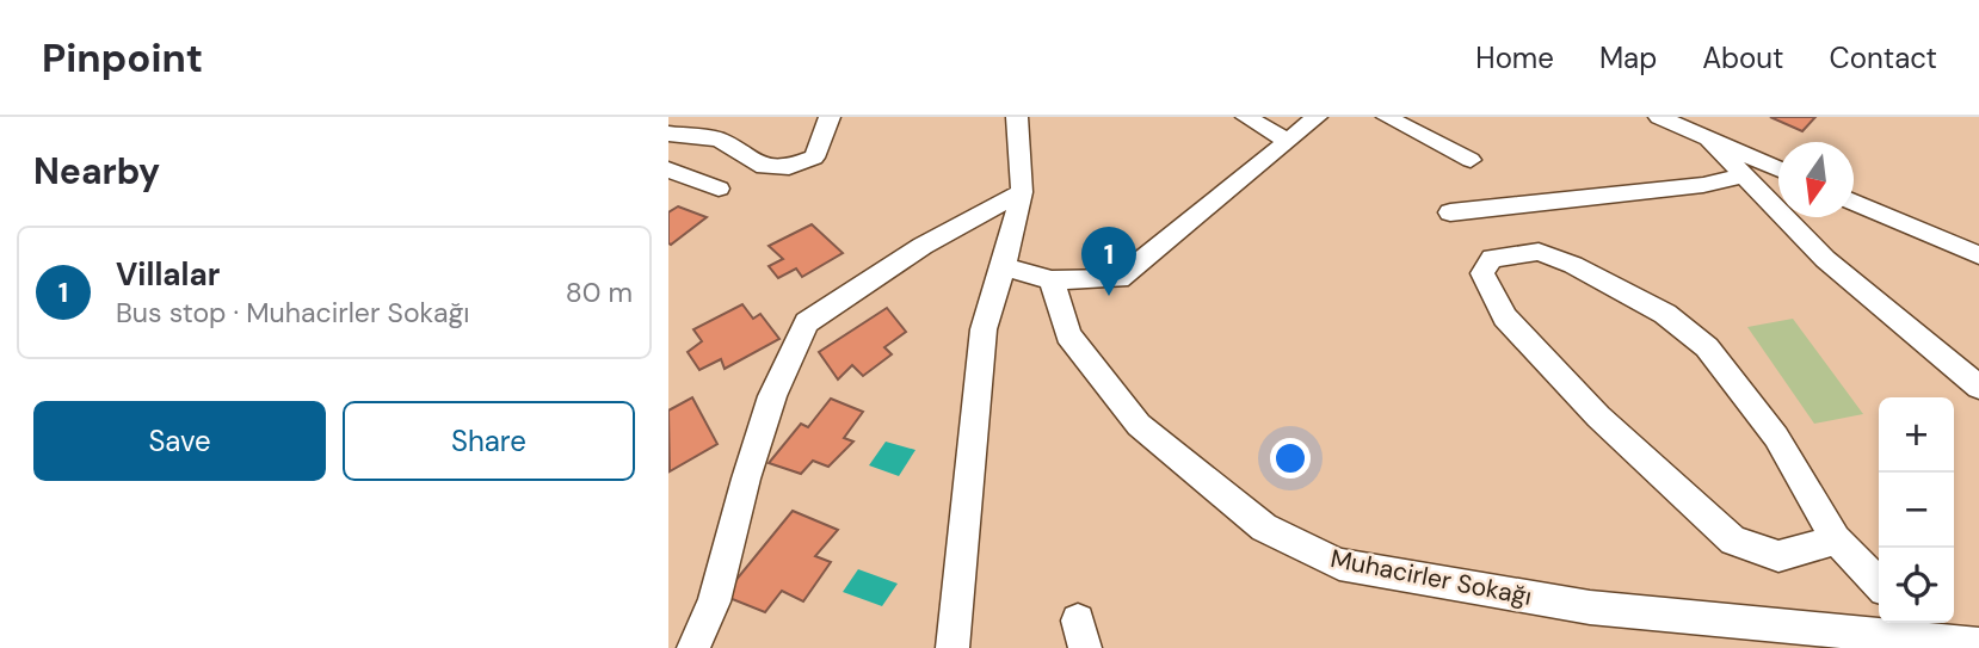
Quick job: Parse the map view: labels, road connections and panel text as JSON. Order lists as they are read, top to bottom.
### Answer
{
  "streets": {
    "street": ["Muhacirler Sokağı"]
  },
  "north": "bottom",
  "page": {
    "header": "Pinpoint",
    "nav": [
      "Home",
      "Map",
      "About",
      "Contact"
    ],
    "heading": "Nearby",
    "list": [
      {
        "mark": "1",
        "name": "Villalar",
        "note": "Bus stop · Muhacirler Sokağı",
        "value": "80 m"
      }
    ],
    "pins": "1",
    "buttons": ["Save", "Share"],
    "map_buttons": ["+", "−"]
  }
}
